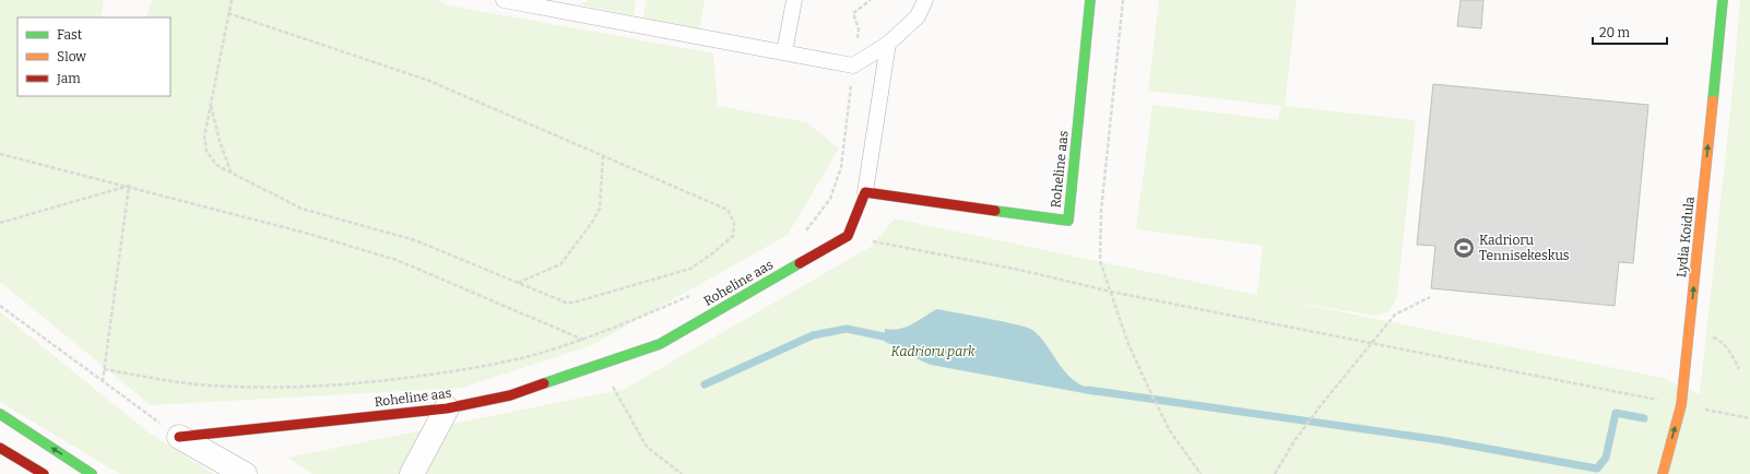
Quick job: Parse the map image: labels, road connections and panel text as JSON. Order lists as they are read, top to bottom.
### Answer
{
  "streets": {
    "street": ["Roheline aas", "Lydia Koidula"]
  },
  "one_way": ["Lydia Koidula"],
  "parks": ["Kadrioru park"],
  "places": {
    "sports": ["Kadrioru Tennisekeskus"]
  },
  "legend": ["Fast", "Slow", "Jam"],
  "scale_bar": "20 m"
}
